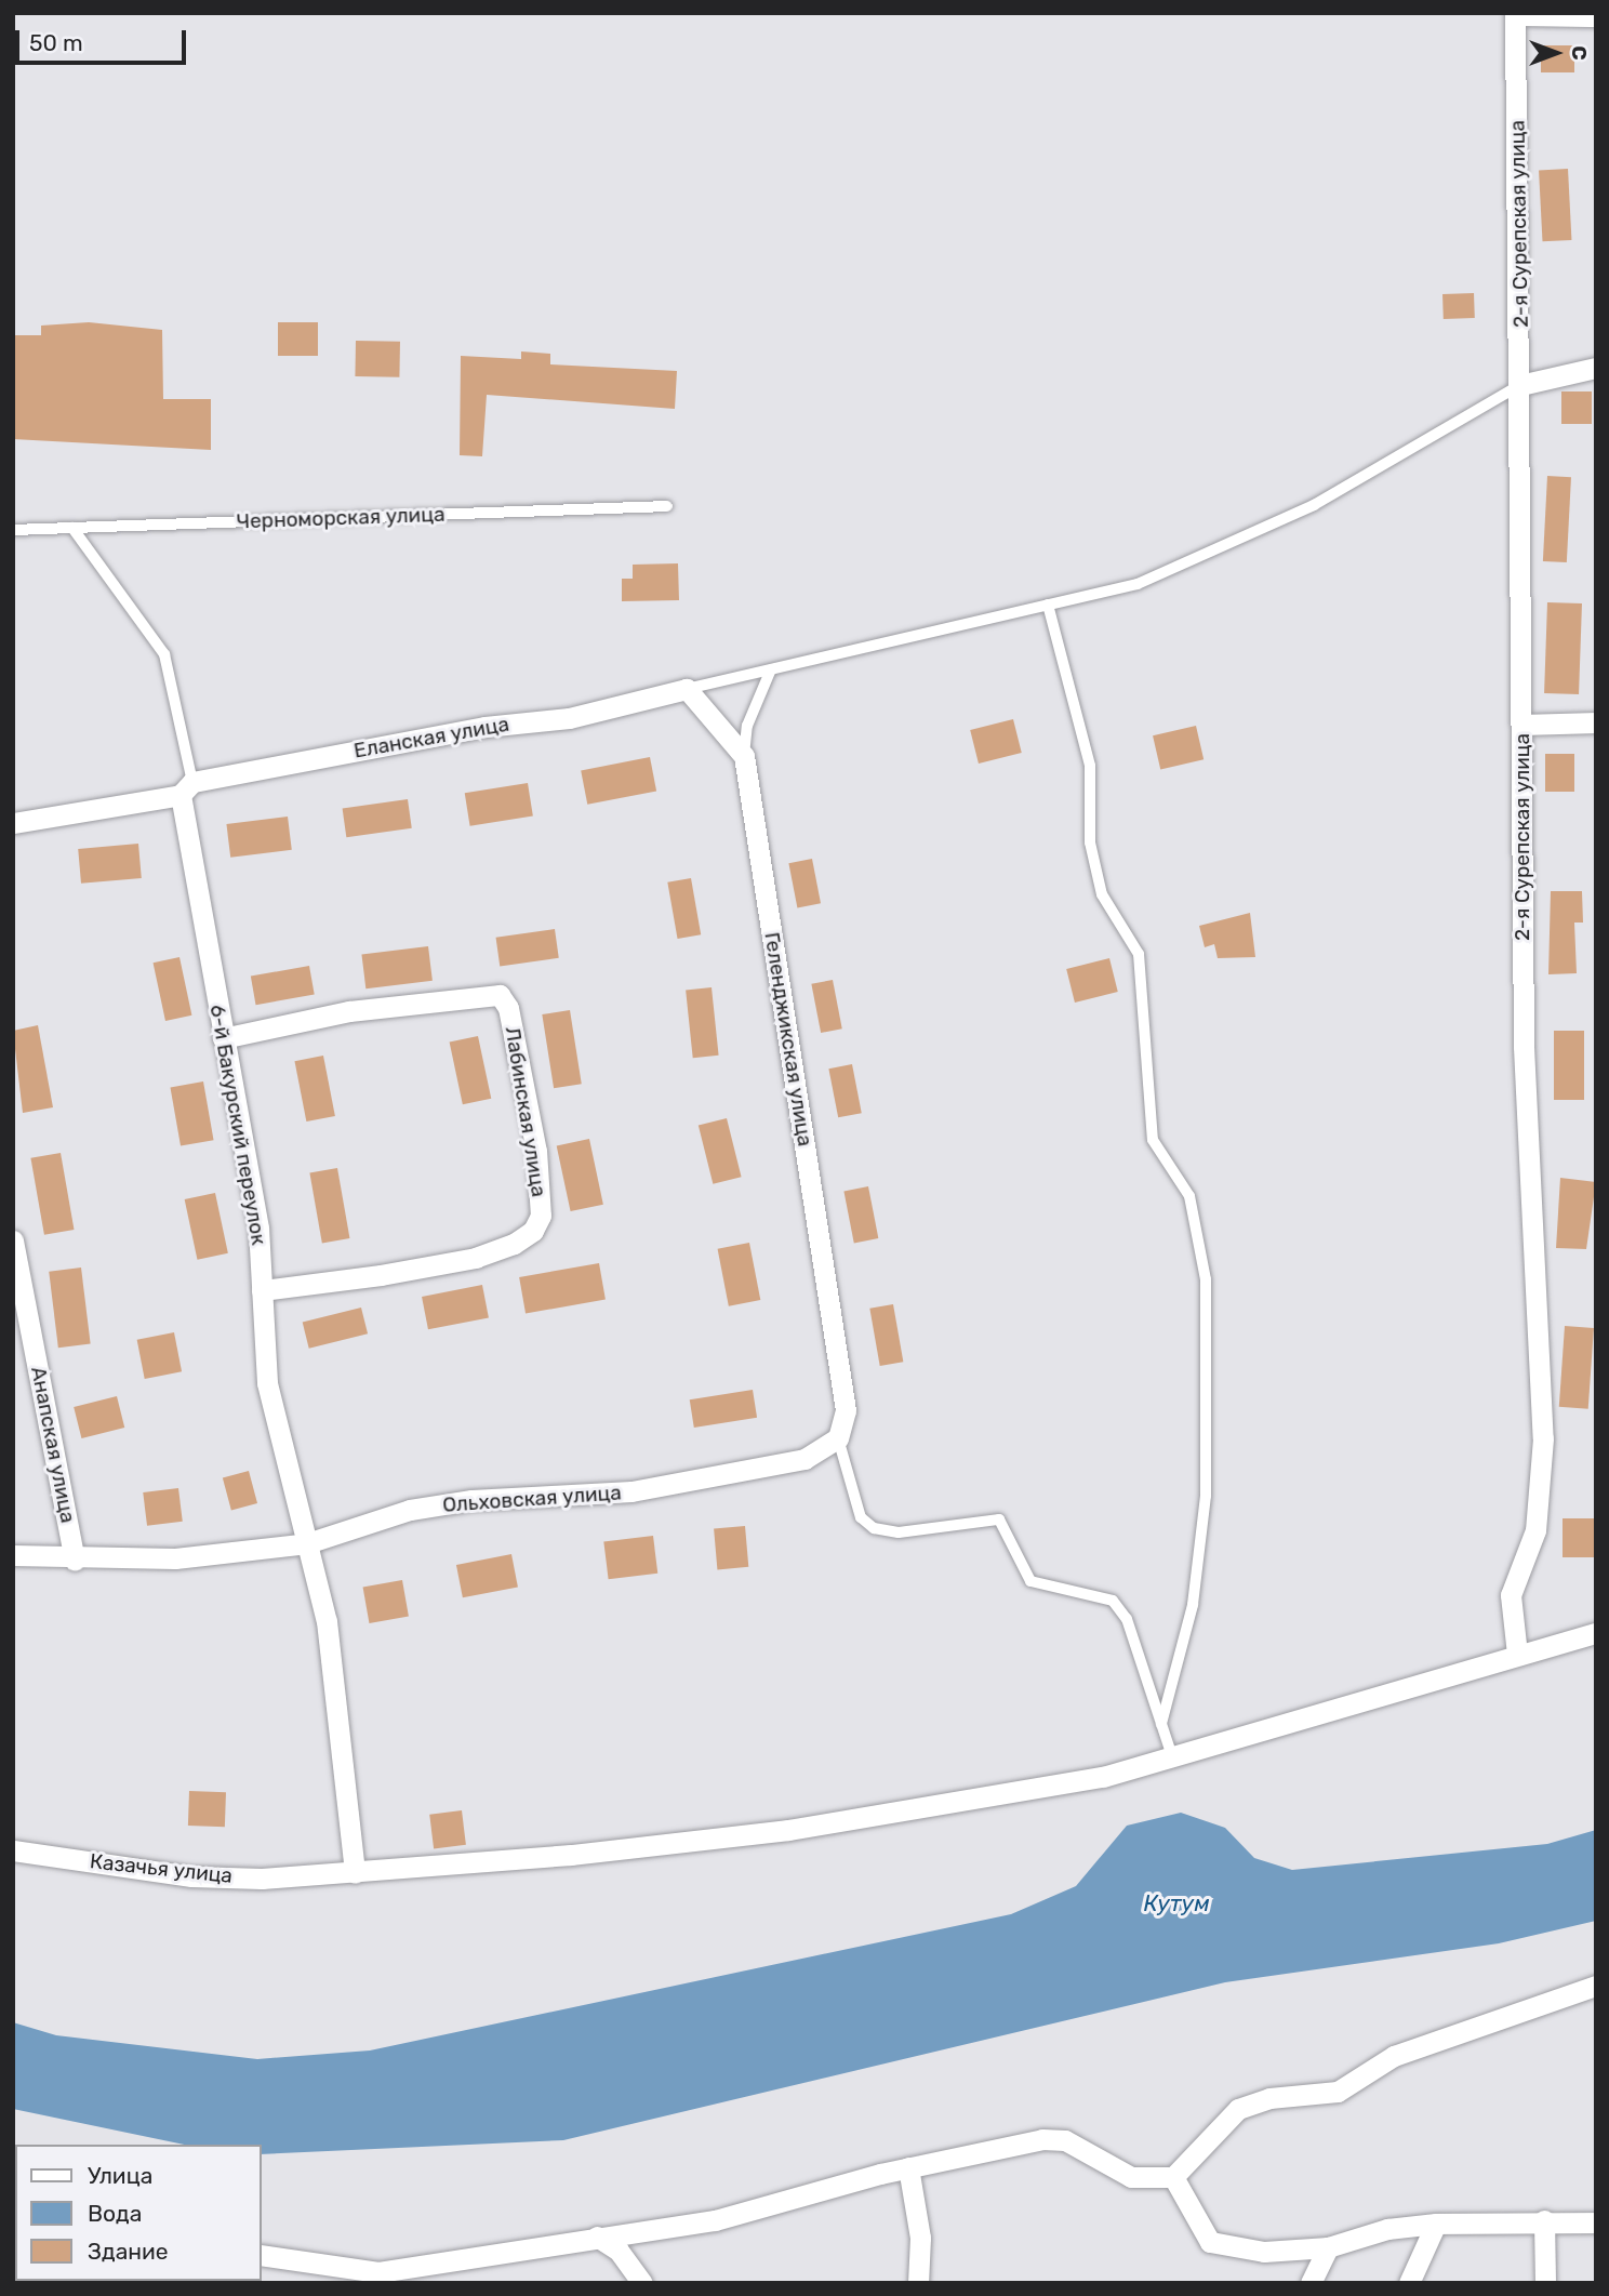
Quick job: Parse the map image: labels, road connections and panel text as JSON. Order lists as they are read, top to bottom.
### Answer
{
  "streets": {
    "street": [
      "2-я Сурепская улица",
      "Еланская улица",
      "Геленджикская улица",
      "Лабинская улица",
      "6-й Бакурский переулок",
      "Анапская улица",
      "Ольховская улица",
      "Казачья улица"
    ],
    "lane": ["Черноморская улица"]
  },
  "crossings": [
    ["2-я Сурепская улица", "Казачья улица"],
    ["Еланская улица", "Геленджикская улица"],
    ["Еланская улица", "6-й Бакурский переулок"],
    ["Геленджикская улица", "Ольховская улица"],
    ["Лабинская улица", "6-й Бакурский переулок"],
    ["6-й Бакурский переулок", "Ольховская улица"],
    ["6-й Бакурский переулок", "Казачья улица"],
    ["Анапская улица", "Ольховская улица"]
  ],
  "water": ["Кутум"],
  "legend": ["Улица", "Вода", "Здание"],
  "scale_bar": "50 m",
  "north": "right"
}
